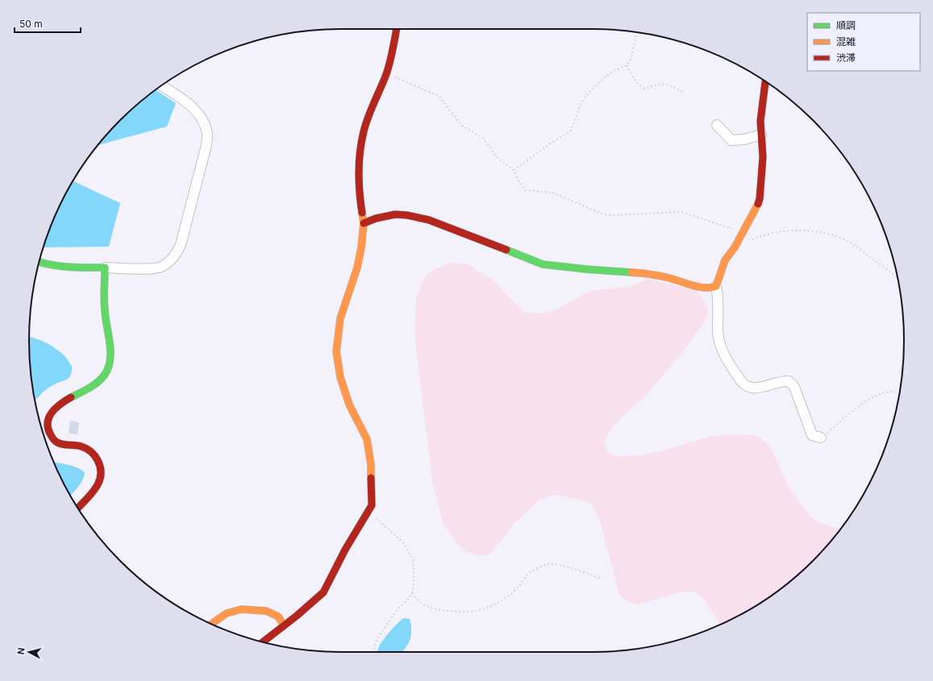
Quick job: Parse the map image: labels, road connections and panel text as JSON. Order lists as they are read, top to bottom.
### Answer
{
  "legend": ["順調", "混雑", "渋滞"],
  "scale_bar": "50 m",
  "north": "left"
}
